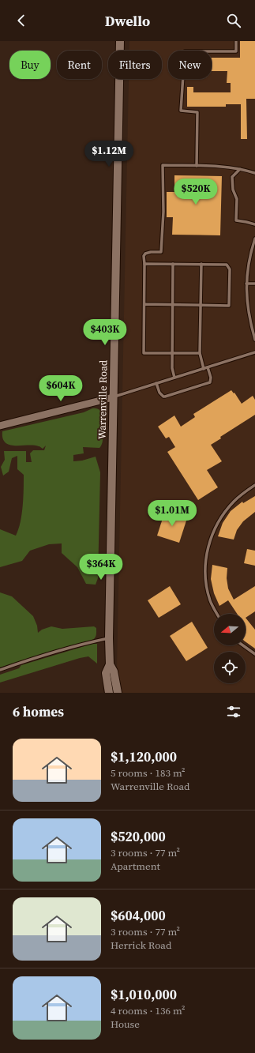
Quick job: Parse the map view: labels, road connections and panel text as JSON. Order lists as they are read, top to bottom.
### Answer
{
  "streets": {
    "main road": ["Warrenville Road"]
  },
  "north": "left",
  "page": {
    "header": "Dwello",
    "chip": [
      "Buy",
      "Rent",
      "Filters",
      "New"
    ],
    "price": [
      "$1.12M",
      "$520K",
      "$403K",
      "$604K",
      "$1.01M",
      "$364K"
    ],
    "heading": "6 homes",
    "list": [
      {
        "name": "$1,120,000",
        "note": "5 rooms · 183 m² · Warrenville Road"
      },
      {
        "name": "$520,000",
        "note": "3 rooms · 77 m² · Apartment"
      },
      {
        "name": "$604,000",
        "note": "3 rooms · 77 m² · Herrick Road"
      },
      {
        "name": "$1,010,000",
        "note": "4 rooms · 136 m² · House"
      }
    ]
  }
}
